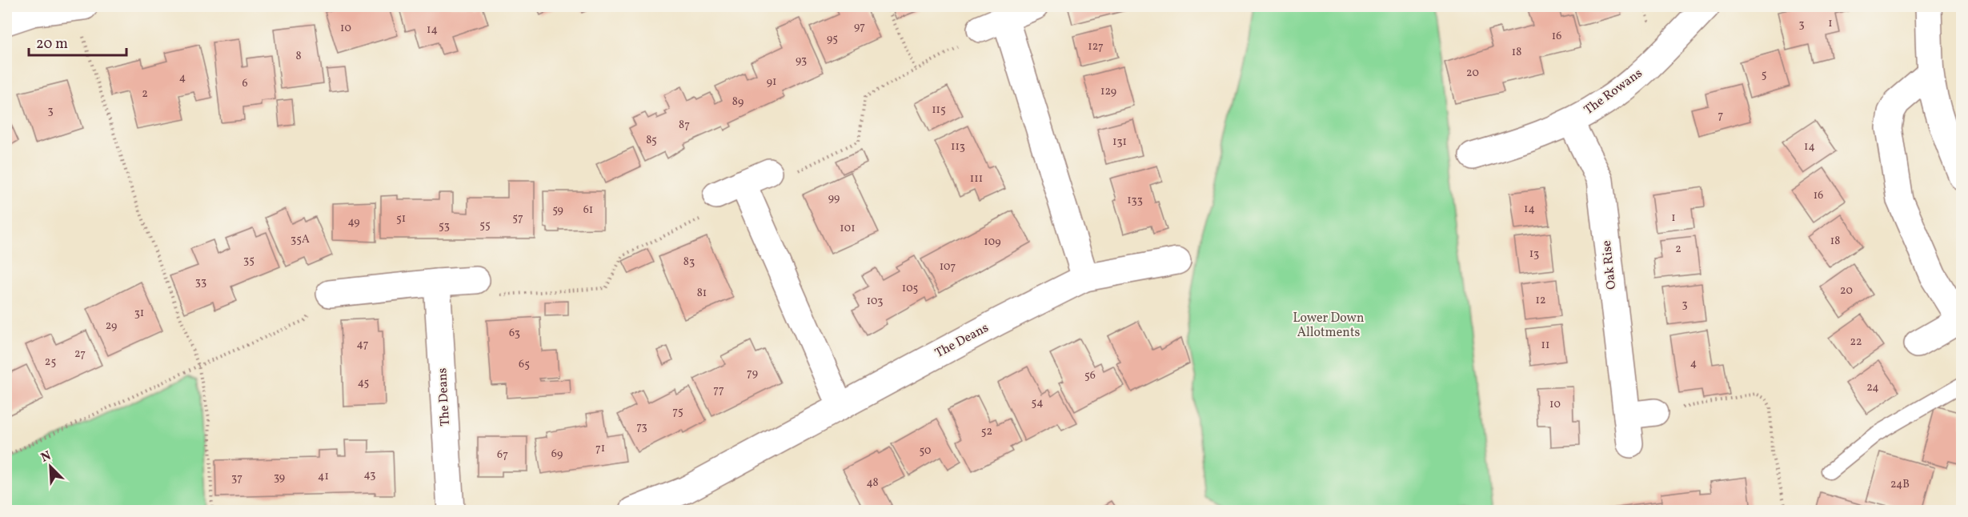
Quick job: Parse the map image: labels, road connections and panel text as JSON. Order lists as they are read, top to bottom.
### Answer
{
  "streets": {
    "street": ["The Rowans", "Oak Rise", "The Deans"]
  },
  "crossings": [
    ["The Rowans", "Oak Rise"]
  ],
  "parks": ["Lower Down Allotments"],
  "house_numbers": [
    "1",
    "3",
    "97",
    "10",
    "14",
    "16",
    "95",
    "127",
    "18",
    "8",
    "93",
    "20",
    "5",
    "4",
    "91",
    "6",
    "129",
    "2",
    "89",
    "115",
    "3",
    "7",
    "87",
    "85",
    "131",
    "113",
    "14",
    "111",
    "16",
    "99",
    "133",
    "14",
    "59",
    "61",
    "57",
    "1",
    "51",
    "49",
    "55",
    "53",
    "101",
    "35A",
    "18",
    "109",
    "2",
    "13",
    "35",
    "83",
    "107",
    "33",
    "105",
    "20",
    "81",
    "12",
    "103",
    "3",
    "31",
    "29",
    "63",
    "22",
    "47",
    "11",
    "27",
    "25",
    "4",
    "65",
    "79",
    "56",
    "45",
    "24",
    "77",
    "54",
    "10",
    "75",
    "73",
    "52",
    "71",
    "50",
    "69",
    "67",
    "43",
    "41",
    "39",
    "37",
    "48",
    "24B"
  ],
  "scale_bar": "20 m",
  "north": "top left"
}
